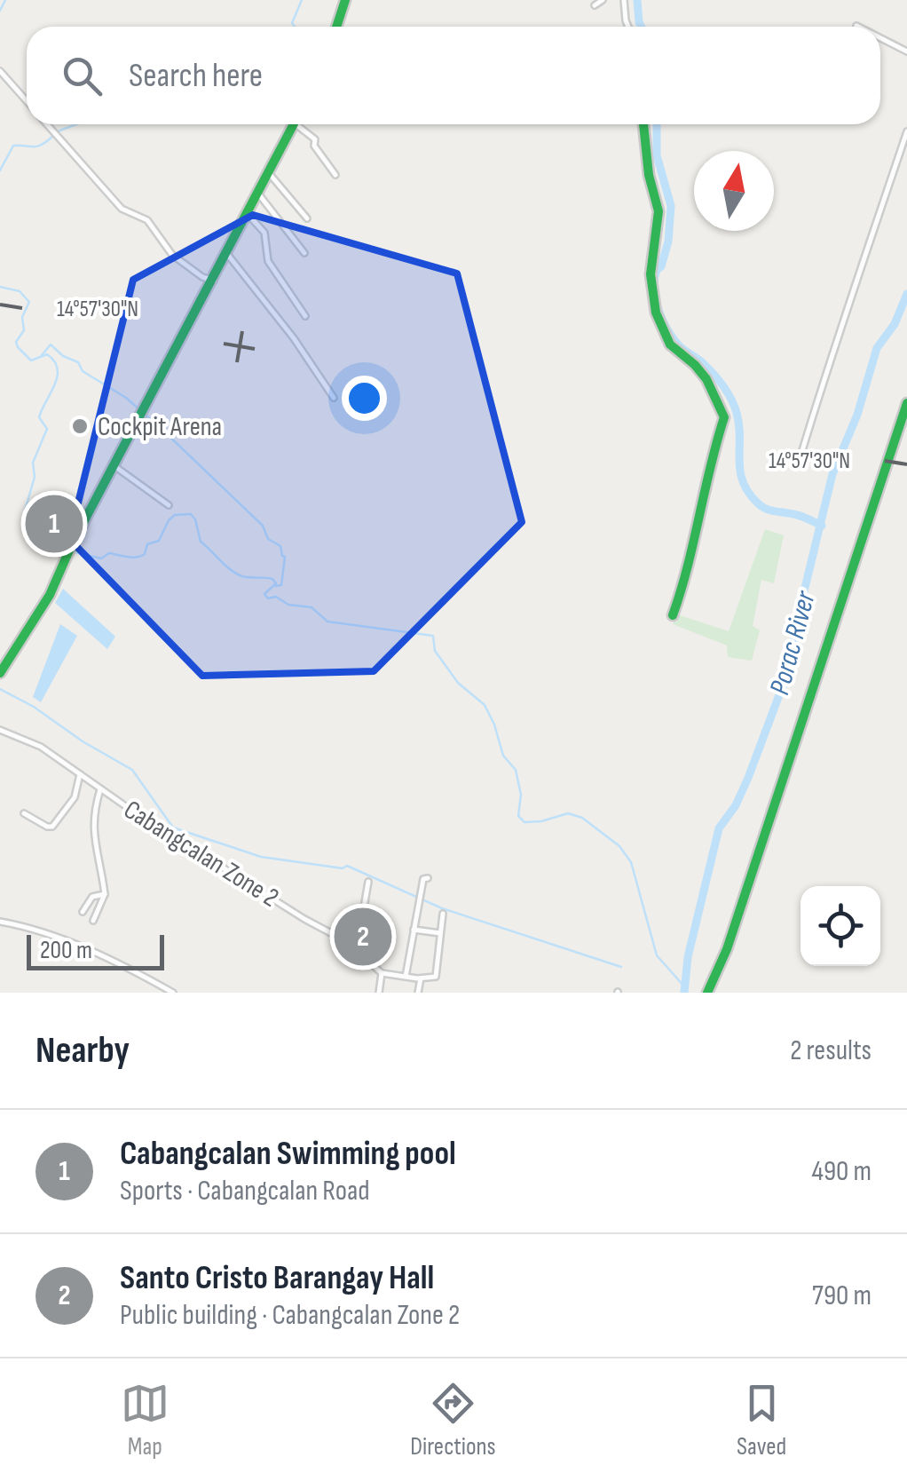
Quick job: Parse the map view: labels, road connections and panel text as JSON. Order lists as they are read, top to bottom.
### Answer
{
  "streets": {
    "street": ["Cabangcalan Zone 2"]
  },
  "water": ["Porac River"],
  "places": ["Cockpit Arena"],
  "scale_bar": "200 m",
  "north": "top",
  "page": {
    "search": "Search here",
    "pins": ["1", "2"],
    "scale": "200 m",
    "heading": ["Nearby", "2 results"],
    "list": [
      {
        "mark": "1",
        "name": "Cabangcalan Swimming pool",
        "note": "Sports · Cabangcalan Road",
        "value": "490 m"
      },
      {
        "mark": "2",
        "name": "Santo Cristo Barangay Hall",
        "note": "Public building · Cabangcalan Zone 2",
        "value": "790 m"
      }
    ],
    "nav": ["Map", "Directions", "Saved"]
  },
  "coordinates": ["14°57'30\"N"]
}
